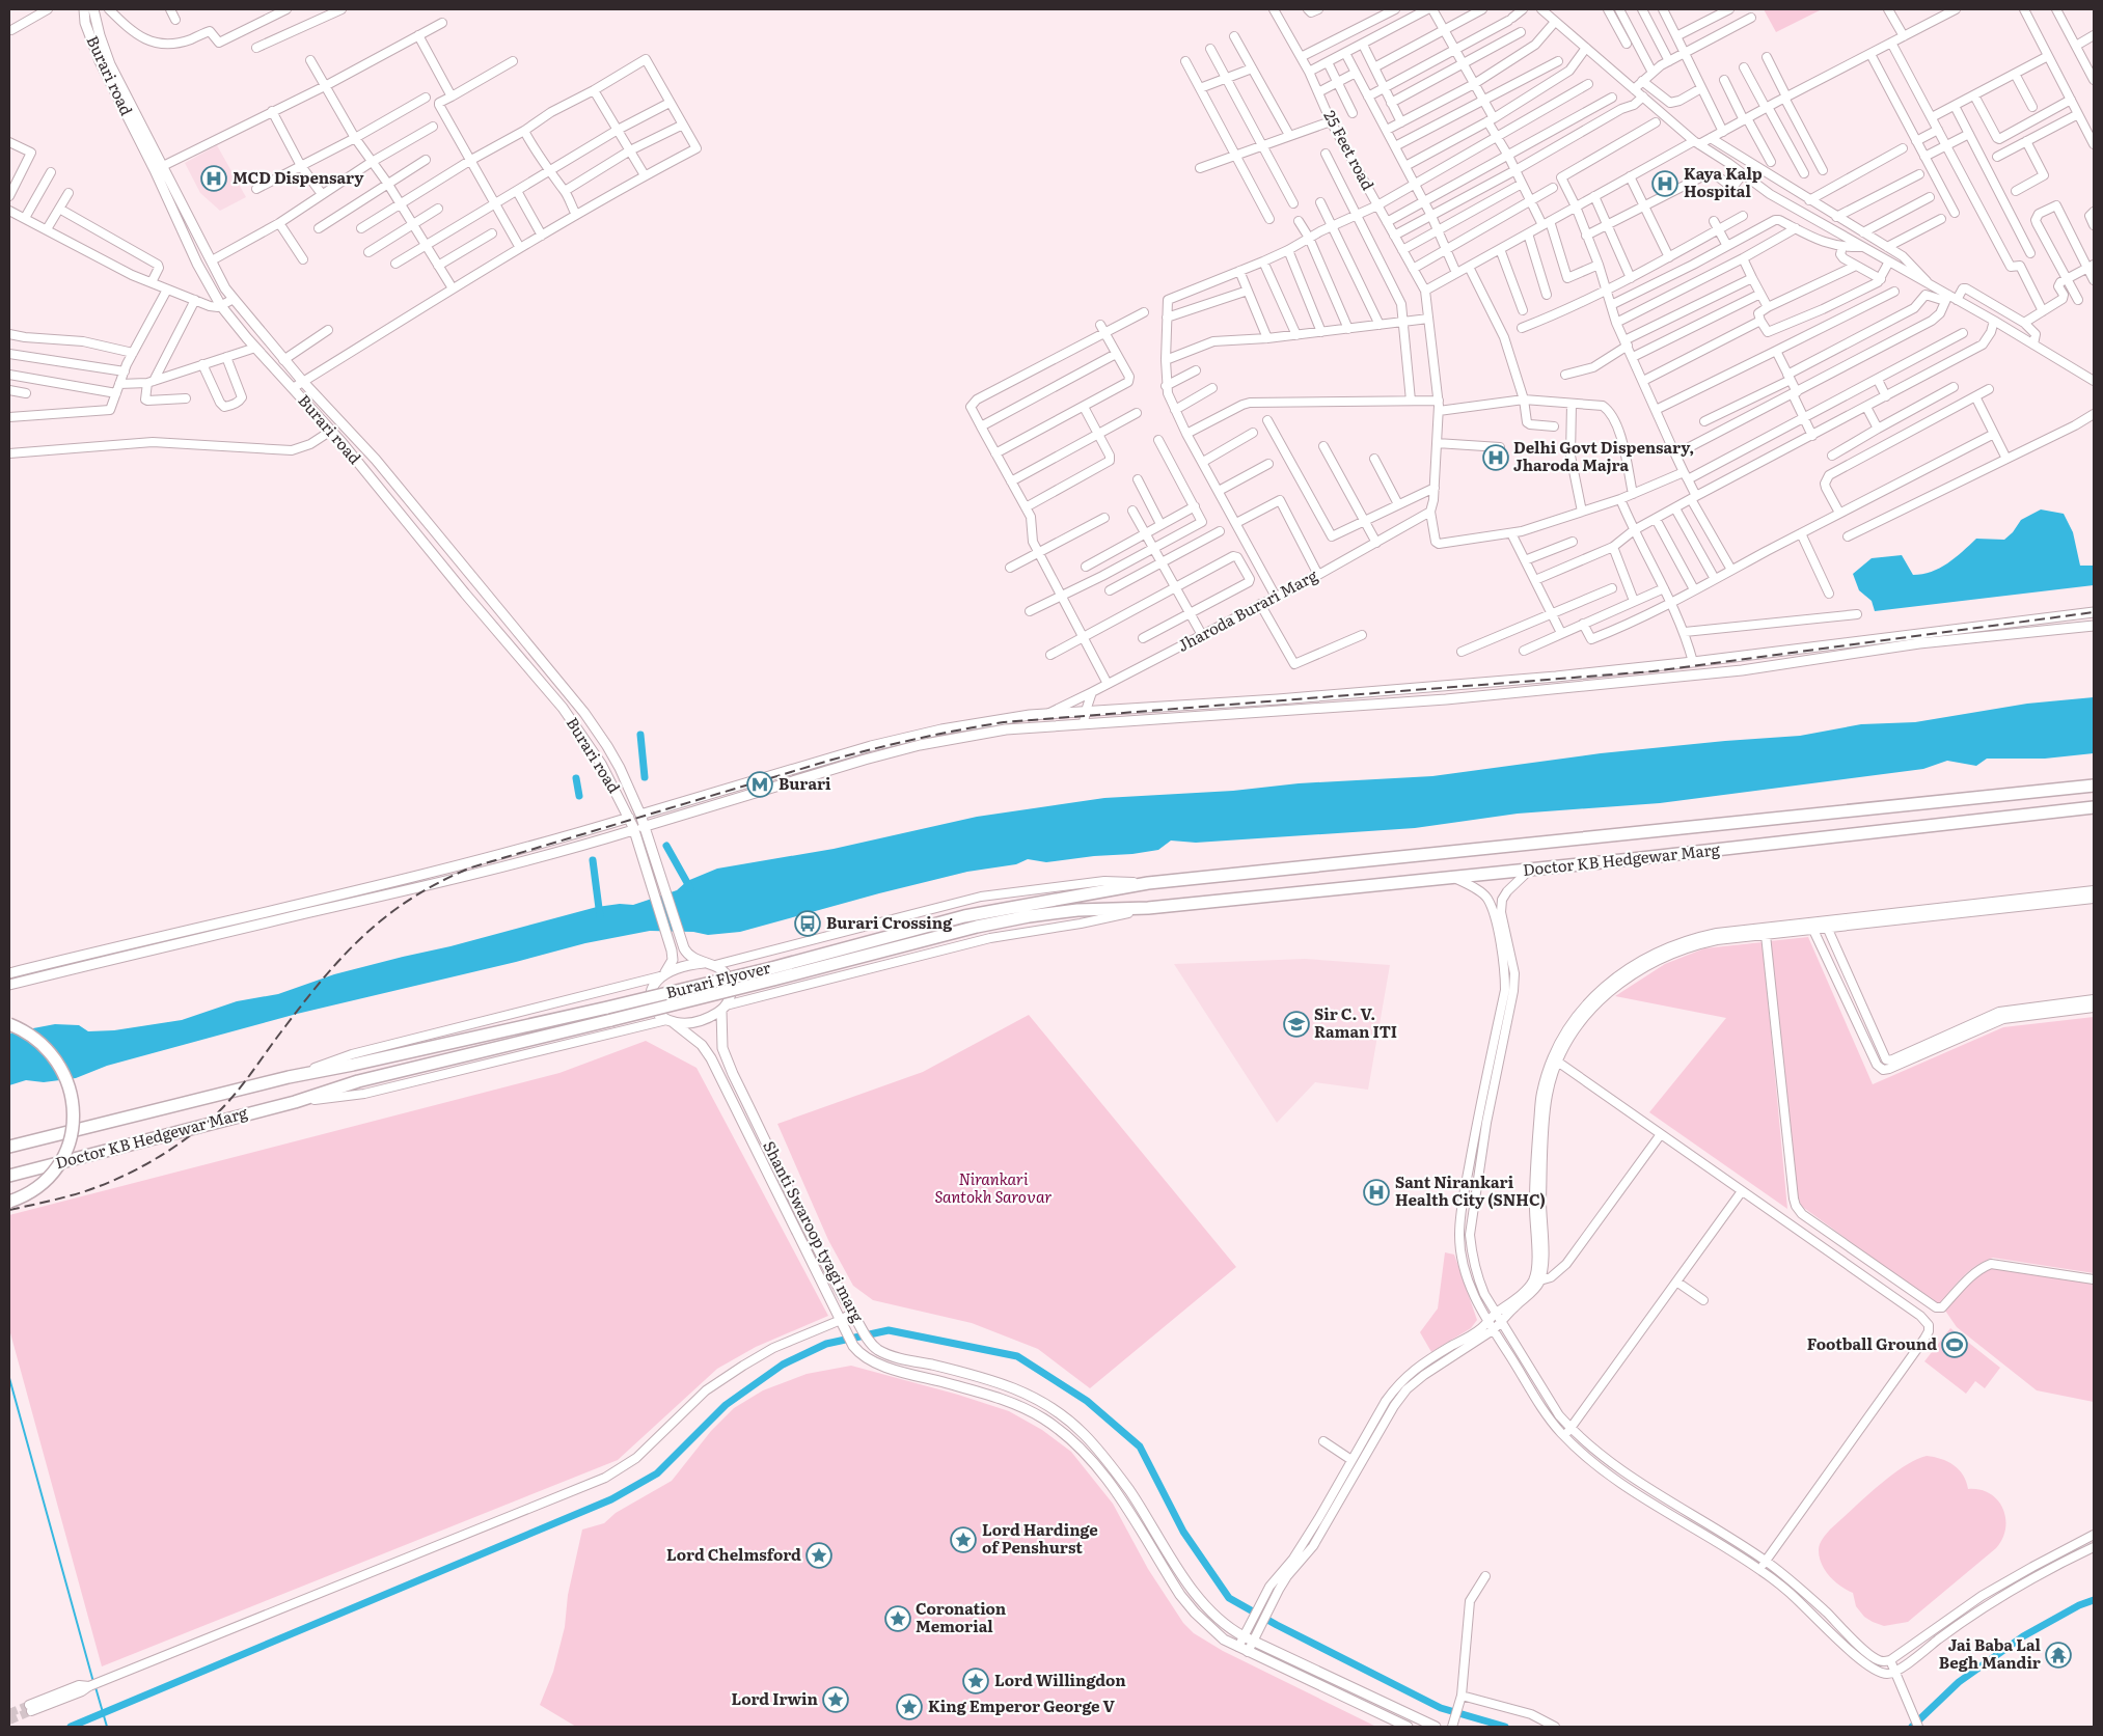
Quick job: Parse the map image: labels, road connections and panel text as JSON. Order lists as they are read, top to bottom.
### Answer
{
  "streets": {
    "highway": ["Doctor KB Hedgewar Marg", "Burari Flyover"],
    "main road": ["Burari road", "Shanti Swaroop tyagi marg"],
    "street": ["25 Feet road", "Jharoda Burari Marg"]
  },
  "crossings": [
    ["25 Feet road", "Jharoda Burari Marg"],
    ["Doctor KB Hedgewar Marg", "Burari Flyover"]
  ],
  "parks": ["Nirankari Santokh Sarovar"],
  "places": {
    "hospital": [
      "MCD Dispensary",
      "Kaya Kalp Hospital",
      "Delhi Govt Dispensary, Jharoda Majra",
      "Sant Nirankari Health City (SNHC)"
    ],
    "metro station": ["Burari"],
    "bus stop": ["Burari Crossing"],
    "school or university": ["Sir C. V. Raman ITI"],
    "sports": ["Football Ground"],
    "place": [
      "Lord Hardinge of Penshurst",
      "Lord Chelmsford",
      "Coronation Memorial",
      "Lord Willingdon",
      "Lord Irwin",
      "King Emperor George V"
    ],
    "temple": ["Jai Baba Lal Begh Mandir"]
  }
}
